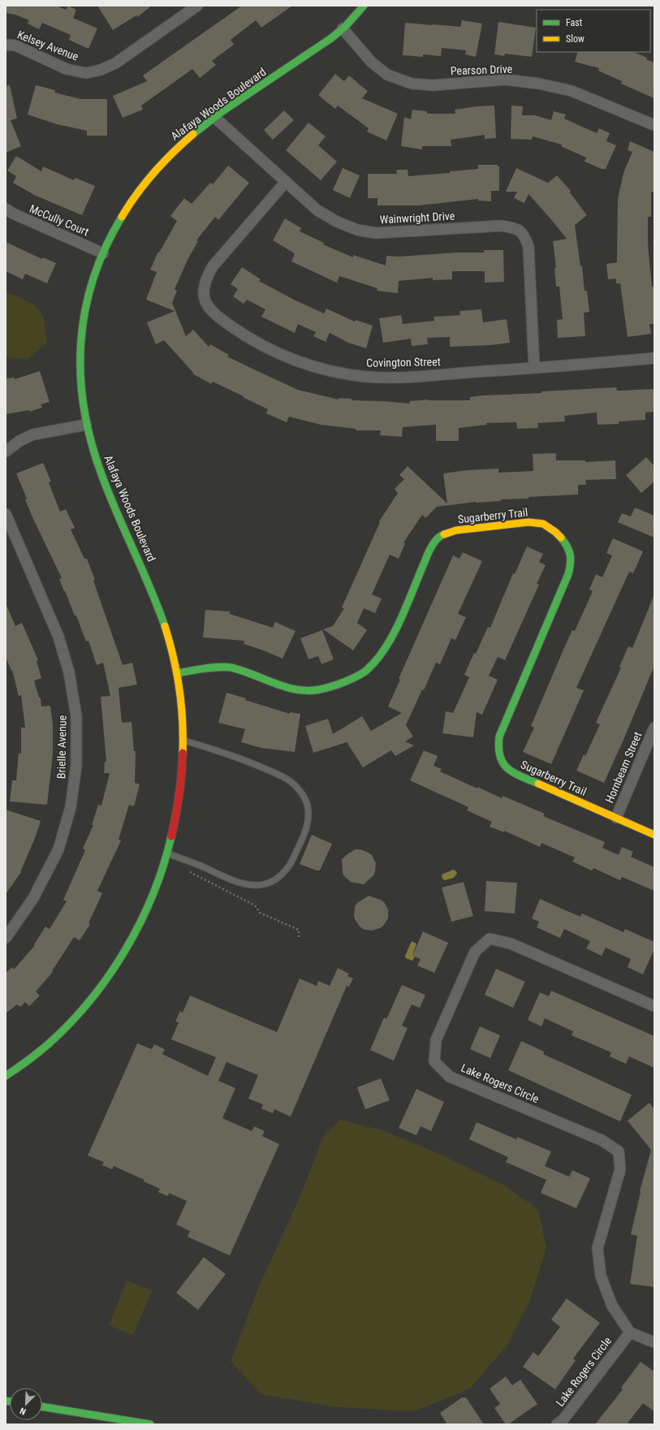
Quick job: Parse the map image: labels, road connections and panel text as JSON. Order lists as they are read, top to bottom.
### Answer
{
  "streets": {
    "street": [
      "Kelsey Avenue",
      "Pearson Drive",
      "Alafaya Woods Boulevard",
      "Wainwright Drive",
      "McCully Court",
      "Covington Street",
      "Sugarberry Trail",
      "Brielle Avenue",
      "Hornbeam Street",
      "Lake Rogers Circle"
    ]
  },
  "crossings": [
    ["Pearson Drive", "Alafaya Woods Boulevard"],
    ["Alafaya Woods Boulevard", "Wainwright Drive"],
    ["Alafaya Woods Boulevard", "McCully Court"],
    ["Alafaya Woods Boulevard", "Sugarberry Trail"],
    ["Wainwright Drive", "Covington Street"],
    ["Sugarberry Trail", "Hornbeam Street"]
  ],
  "legend": ["Fast", "Slow"],
  "north": "bottom left"
}
